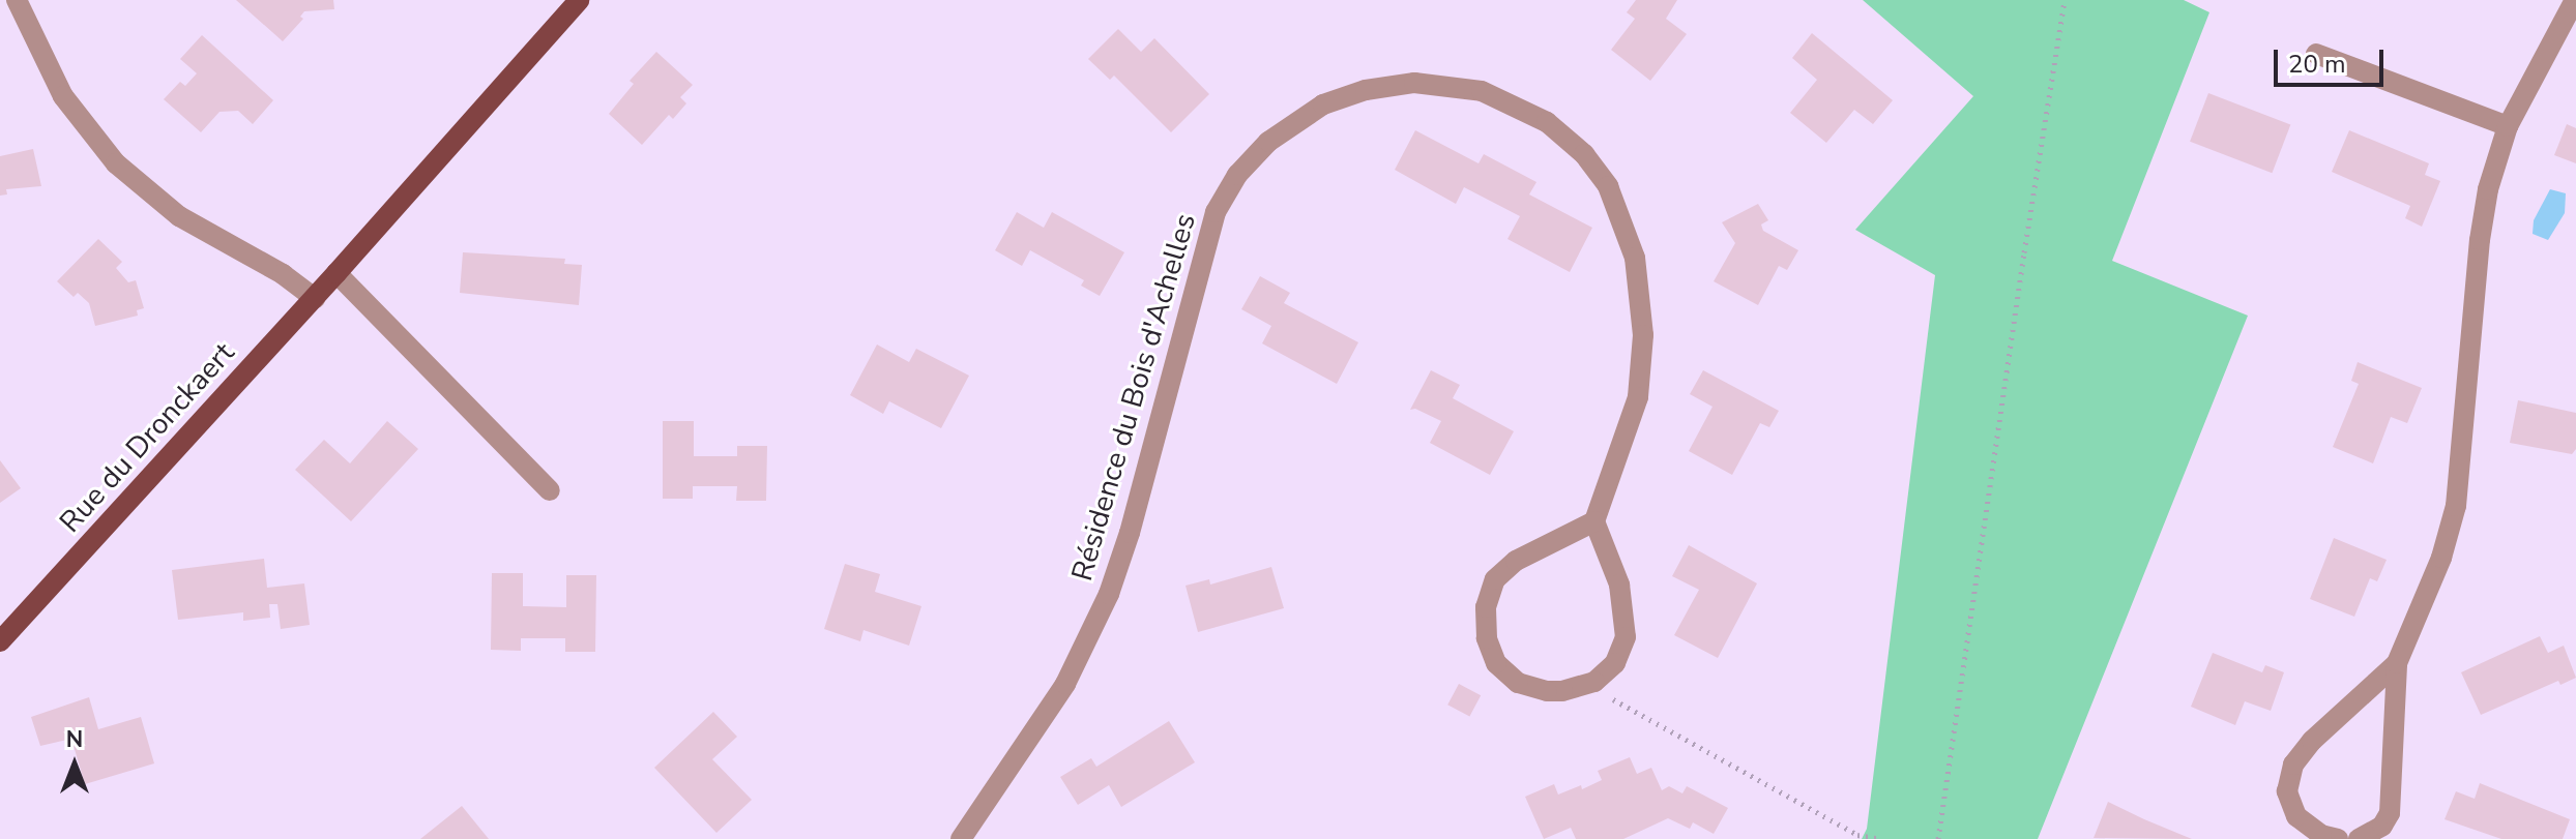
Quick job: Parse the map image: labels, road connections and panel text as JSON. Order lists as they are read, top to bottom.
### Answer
{
  "streets": {
    "main road": ["Rue du Dronckaert"],
    "street": ["Résidence du Bois d'Achelles"]
  },
  "scale_bar": "20 m",
  "north": "top"
}
